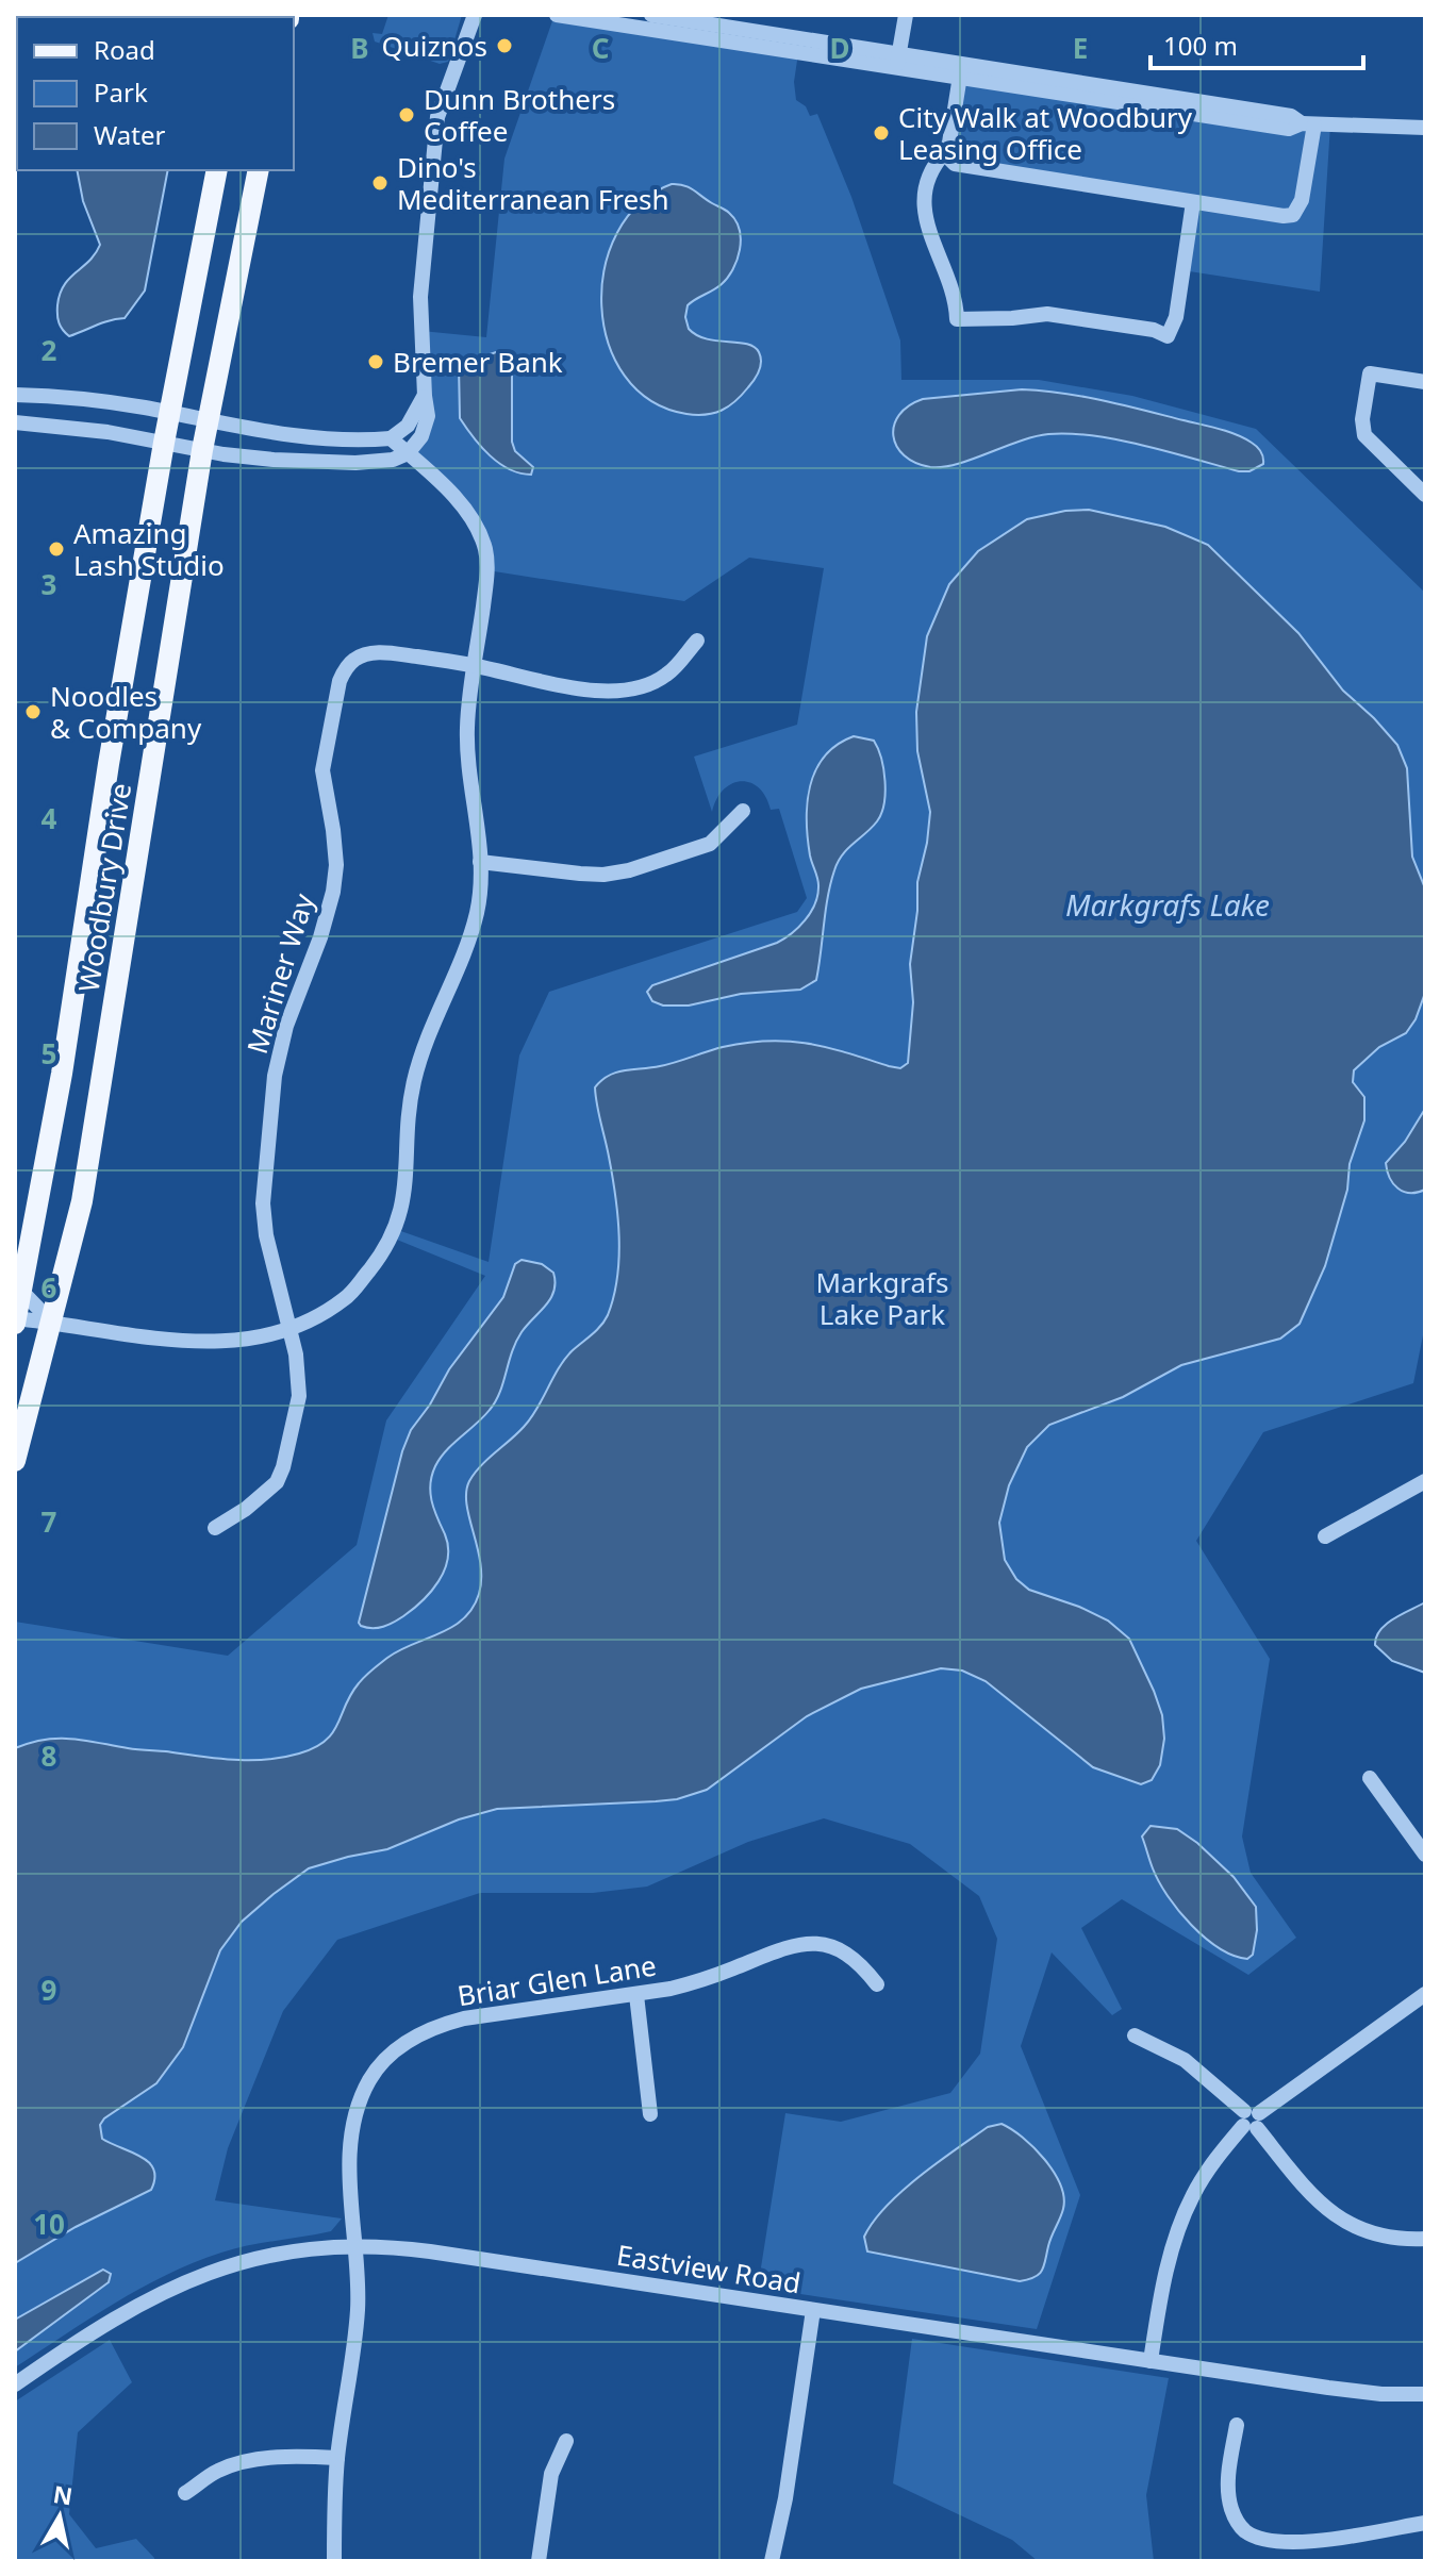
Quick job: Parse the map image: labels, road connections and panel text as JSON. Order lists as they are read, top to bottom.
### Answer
{
  "streets": {
    "main road": ["Woodbury Drive"],
    "street": ["Mariner Way", "Briar Glen Lane", "Eastview Road"]
  },
  "crossings": [
    ["Briar Glen Lane", "Eastview Road"]
  ],
  "water": ["Markgrafs Lake"],
  "parks": ["Markgrafs Lake Park"],
  "places": [
    "Quiznos",
    "Dunn Brothers Coffee",
    "City Walk at Woodbury Leasing Office",
    "Dino's Mediterranean Fresh",
    "Bremer Bank",
    "Amazing Lash Studio",
    "Noodles & Company"
  ],
  "legend": ["Road", "Park", "Water"],
  "scale_bar": "100 m",
  "north": "top",
  "grid": {
    "columns": [
      "B",
      "C",
      "D",
      "E"
    ],
    "rows": [
      "2",
      "3",
      "4",
      "5",
      "6",
      "7",
      "8",
      "9",
      "10"
    ]
  }
}
